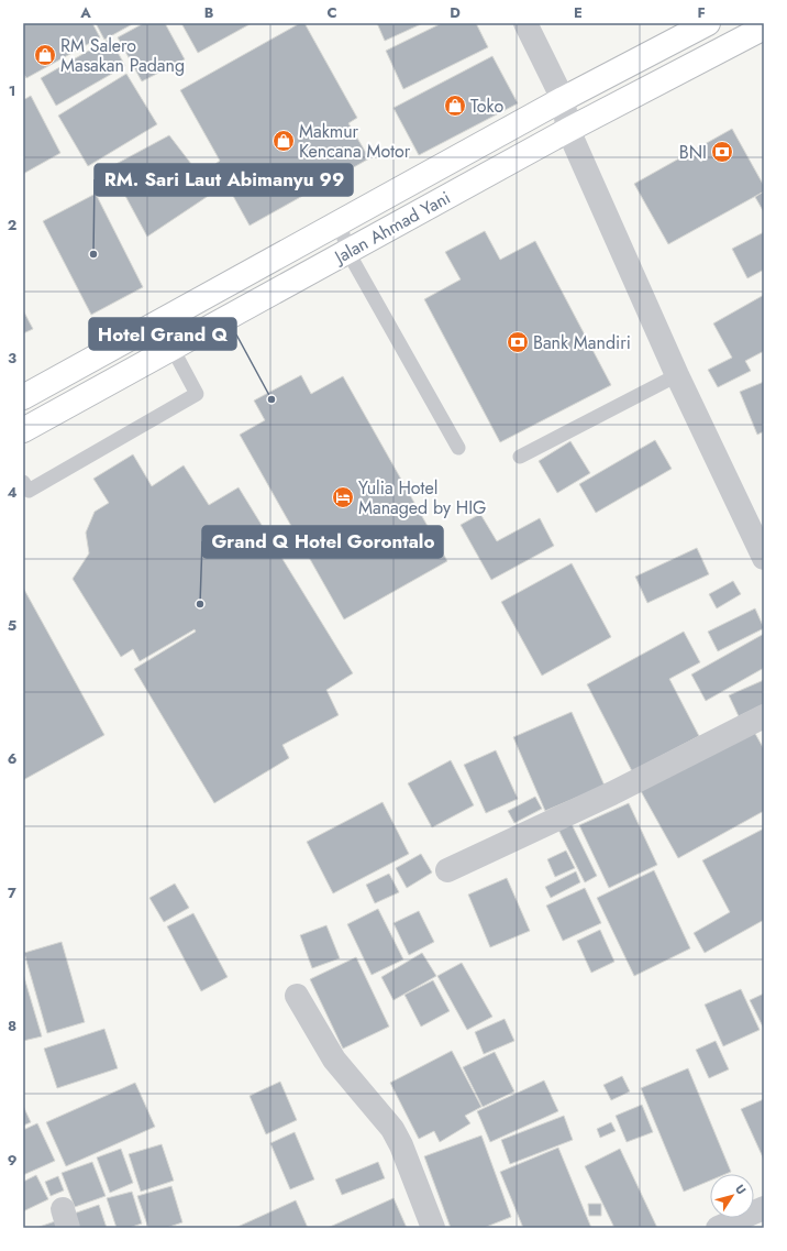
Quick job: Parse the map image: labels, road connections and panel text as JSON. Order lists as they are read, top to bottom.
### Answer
{
  "streets": {
    "highway": ["Jalan Ahmad Yani"]
  },
  "places": {
    "shop": ["RM Salero Masakan Padang", "Toko", "Makmur Kencana Motor"],
    "bank": ["BNI", "Bank Mandiri"],
    "other": ["RM. Sari Laut Abimanyu 99", "Hotel Grand Q", "Grand Q Hotel Gorontalo"],
    "hotel": ["Yulia Hotel Managed by HIG"]
  },
  "north": "top right",
  "grid": {
    "columns": [
      "A",
      "B",
      "C",
      "D",
      "E",
      "F"
    ],
    "rows": [
      "1",
      "2",
      "3",
      "4",
      "5",
      "6",
      "7",
      "8",
      "9"
    ]
  }
}
